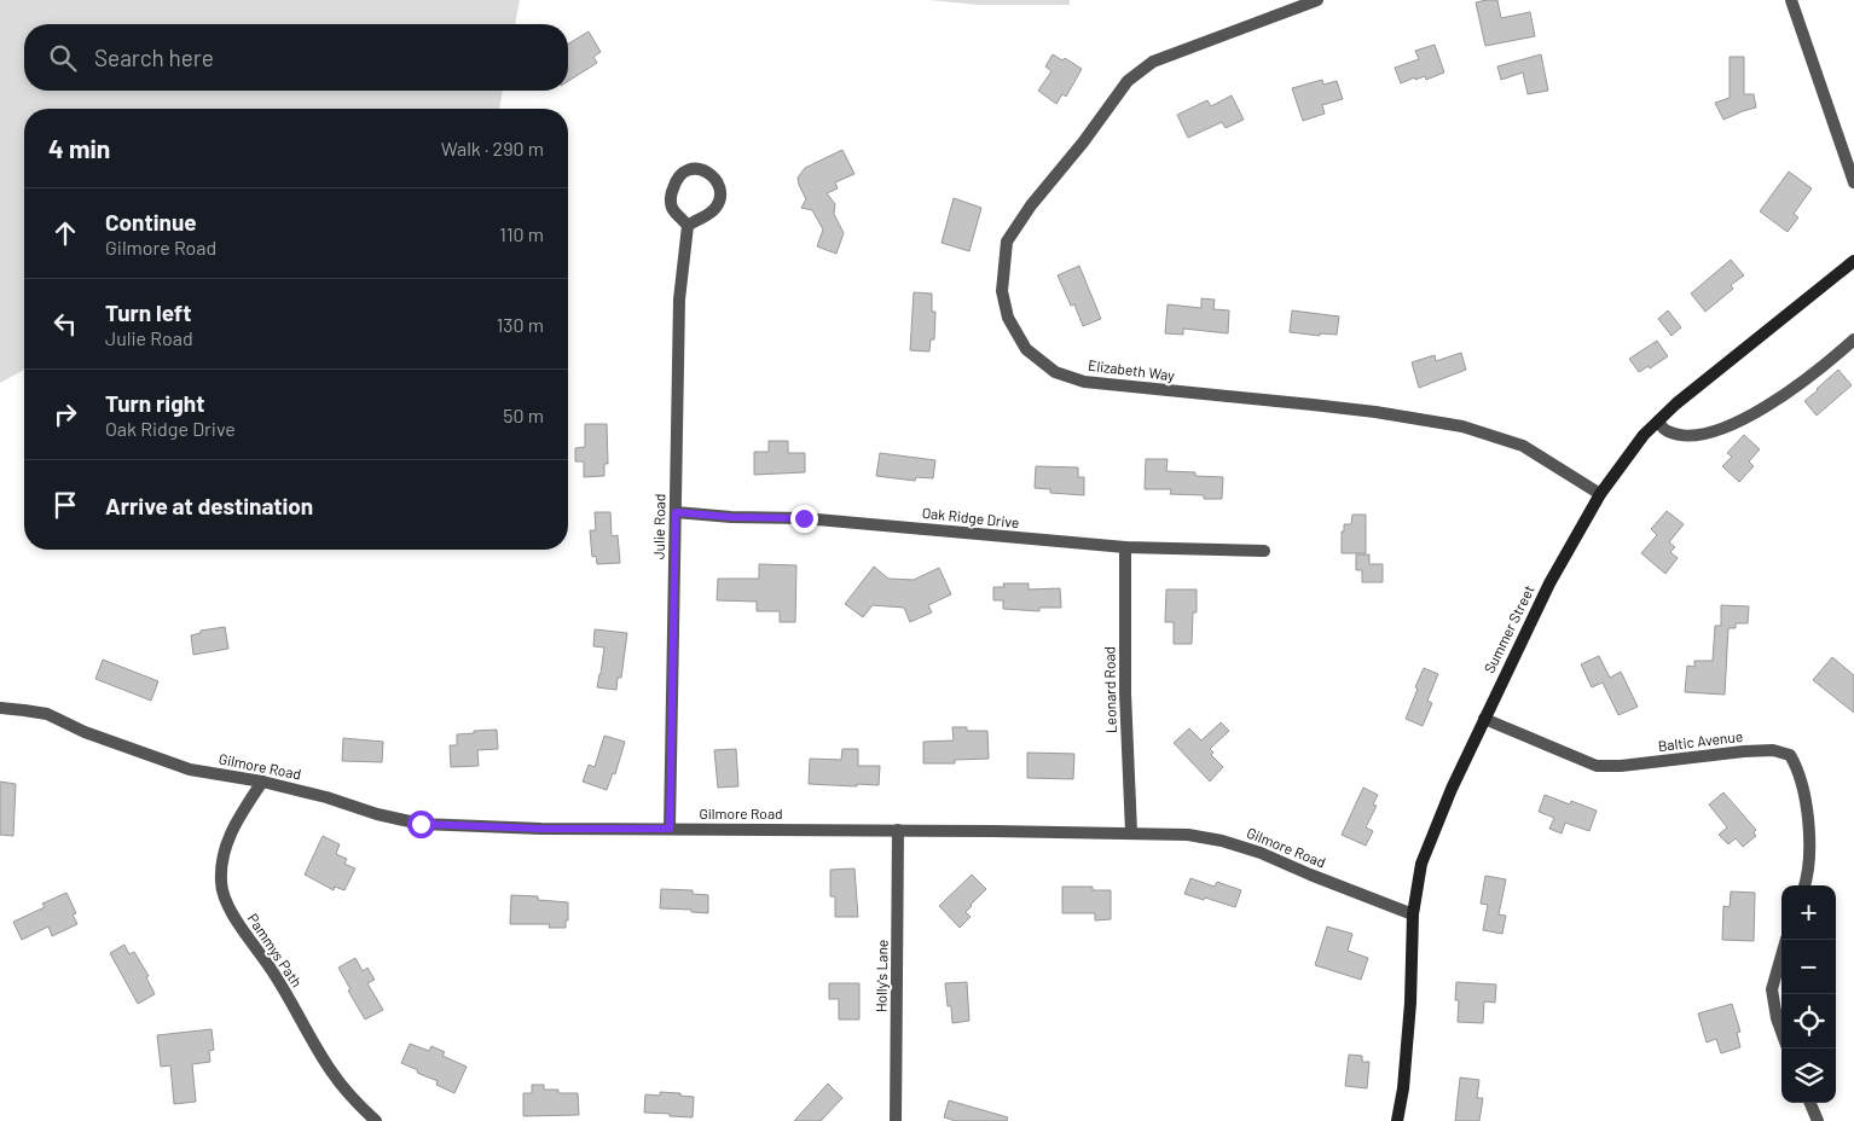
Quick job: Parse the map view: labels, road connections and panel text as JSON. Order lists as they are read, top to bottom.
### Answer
{
  "streets": {
    "street": [
      "Elizabeth Way",
      "Oak Ridge Drive",
      "Julie Road",
      "Summer Street",
      "Leonard Road",
      "Baltic Avenue",
      "Gilmore Road",
      "Pammys Path",
      "Holly's Lane"
    ]
  },
  "crossings": [
    ["Elizabeth Way", "Summer Street"],
    ["Oak Ridge Drive", "Julie Road"],
    ["Oak Ridge Drive", "Leonard Road"],
    ["Julie Road", "Gilmore Road"],
    ["Summer Street", "Baltic Avenue"],
    ["Summer Street", "Gilmore Road"],
    ["Leonard Road", "Gilmore Road"],
    ["Gilmore Road", "Pammys Path"],
    ["Gilmore Road", "Holly's Lane"]
  ],
  "page": {
    "search": "Search here",
    "heading": ["4 min", "Walk · 290 m"],
    "list": [
      ["Continue", "Gilmore Road", "110 m"],
      ["Turn left", "Julie Road", "130 m"],
      ["Turn right", "Oak Ridge Drive", "50 m"],
      "Arrive at destination"
    ],
    "map_buttons": ["+", "−"]
  }
}
